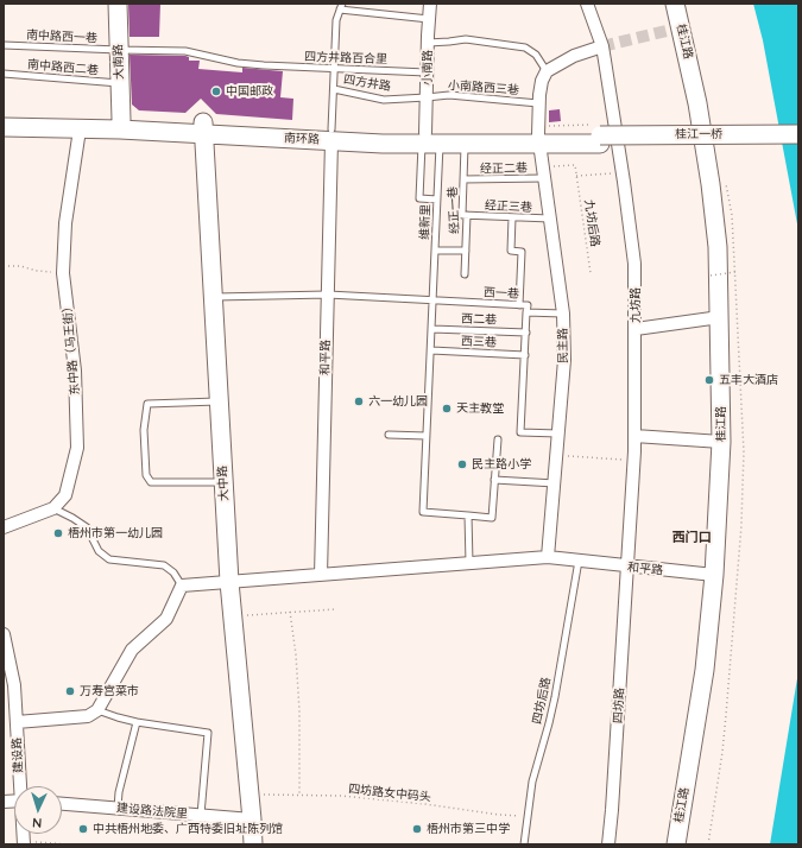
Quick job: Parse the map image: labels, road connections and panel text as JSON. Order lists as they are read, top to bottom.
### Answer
{
  "streets": {
    "street": [
      "桂江路",
      "大南路",
      "小南路",
      "桂江一桥",
      "南环路",
      "九坊路",
      "民主路",
      "东中路（马王街）",
      "和平路",
      "大中路",
      "四坊路",
      "建设路",
      "建设路法院里"
    ],
    "lane": [
      "南中路西一巷",
      "四方井路百合里",
      "南中路西二巷",
      "四方井路",
      "小南路西三巷",
      "经正二巷",
      "经正三巷",
      "经正一巷",
      "维新里",
      "西一巷",
      "西二巷",
      "西三巷",
      "四坊后路"
    ],
    "path": ["九坊后路", "四坊路女中码头"]
  },
  "crossings": [
    ["南中路西一巷", "四方井路百合里"],
    ["南中路西一巷", "大南路"],
    ["桂江路", "和平路"],
    ["四方井路百合里", "小南路"],
    ["四方井路百合里", "四方井路"],
    ["大南路", "南中路西二巷"],
    ["大南路", "南环路"],
    ["小南路", "四方井路"],
    ["小南路", "小南路西三巷"],
    ["小南路", "南环路"],
    ["四方井路", "小南路西三巷"],
    ["四方井路", "南环路"],
    ["四方井路", "和平路"],
    ["小南路西三巷", "民主路"],
    ["桂江一桥", "南环路"],
    ["南环路", "经正一巷"],
    ["南环路", "维新里"],
    ["南环路", "民主路"],
    ["南环路", "东中路（马王街）"],
    ["南环路", "和平路"],
    ["南环路", "大中路"],
    ["经正二巷", "经正一巷"],
    ["经正二巷", "民主路"],
    ["经正三巷", "经正一巷"],
    ["经正三巷", "民主路"],
    ["维新里", "西一巷"],
    ["维新里", "西二巷"],
    ["维新里", "西三巷"],
    ["西一巷", "民主路"],
    ["西一巷", "和平路"],
    ["西一巷", "大中路"],
    ["九坊路", "和平路"],
    ["九坊路", "四坊路"],
    ["民主路", "和平路"],
    ["和平路", "大中路"],
    ["和平路", "四坊后路"],
    ["和平路", "四坊路"],
    ["大中路", "四坊路女中码头"],
    ["大中路", "建设路法院里"],
    ["四坊后路", "四坊路女中码头"]
  ],
  "districts": ["西门口"],
  "places": [
    "中国邮政",
    "五丰大酒店",
    "六一幼儿园",
    "天主教堂",
    "民主路小学",
    "梧州市第一幼儿园",
    "万寿宫菜市",
    "中共梧州地委、广西特委旧址陈列馆",
    "梧州市第三中学"
  ],
  "north": "bottom"
}
